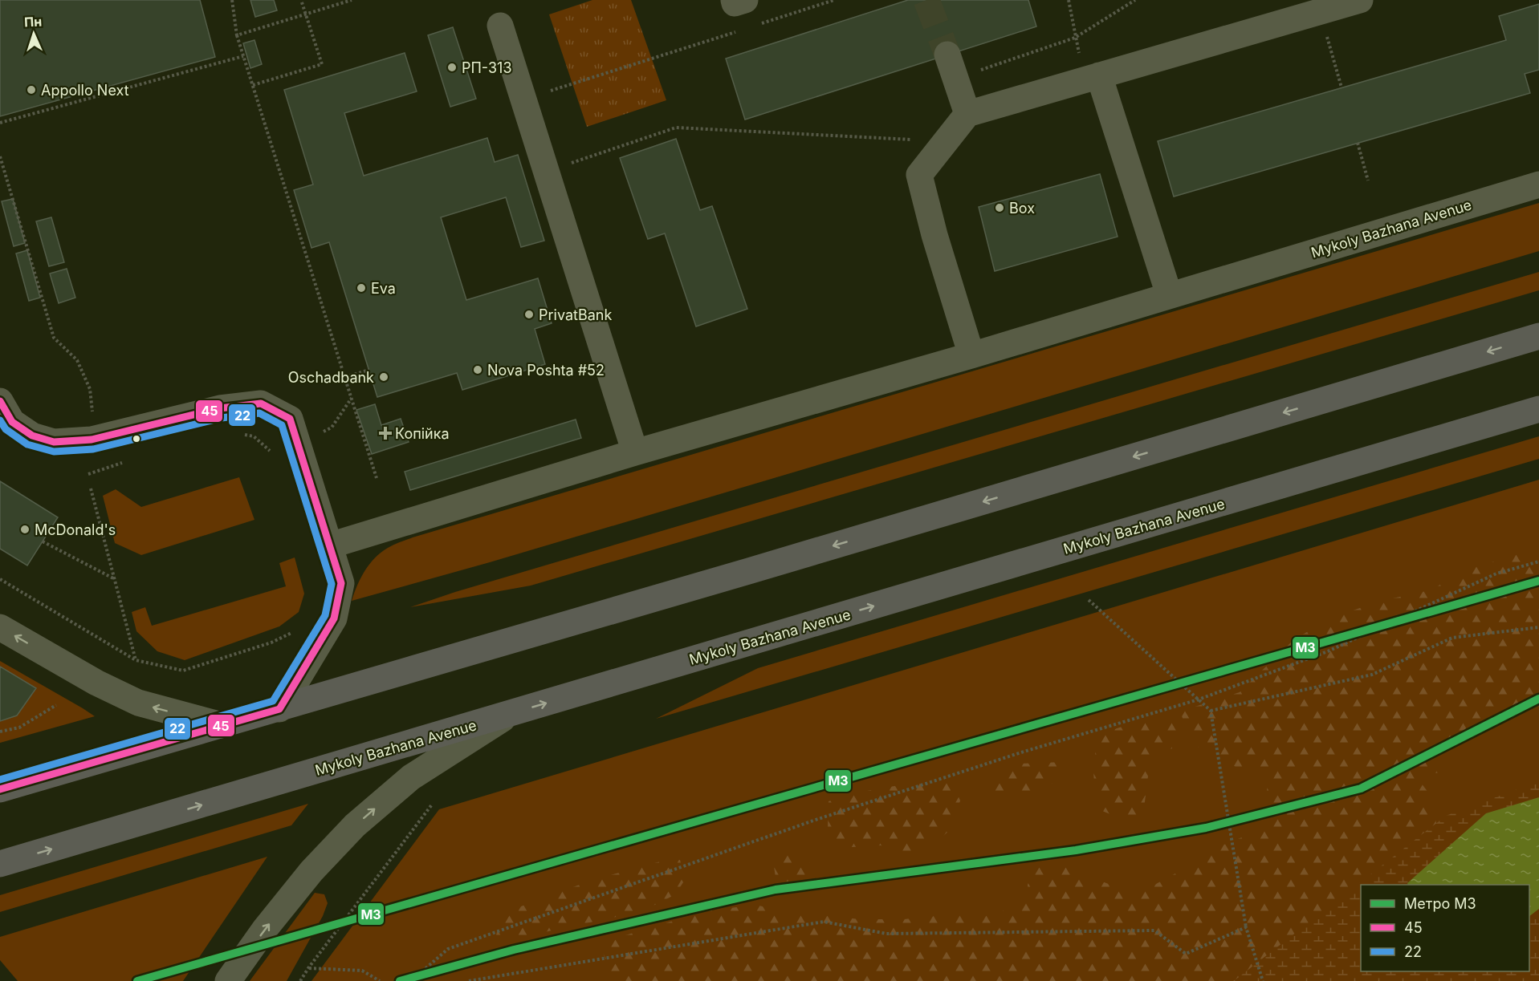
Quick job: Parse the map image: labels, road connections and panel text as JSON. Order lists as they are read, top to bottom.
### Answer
{
  "streets": {
    "highway": ["Mykoly Bazhana Avenue"]
  },
  "places": {
    "other": [
      "РП-313",
      "Appollo Next",
      "Box",
      "Eva",
      "PrivatBank",
      "Nova Poshta #52",
      "Oschadbank",
      "McDonald's"
    ],
    "health": ["Копійка"]
  },
  "lines": ["transit line 45", "transit line 22", "metro line M3"],
  "legend": ["Метро M3", "45", "22"],
  "north": "top"
}
